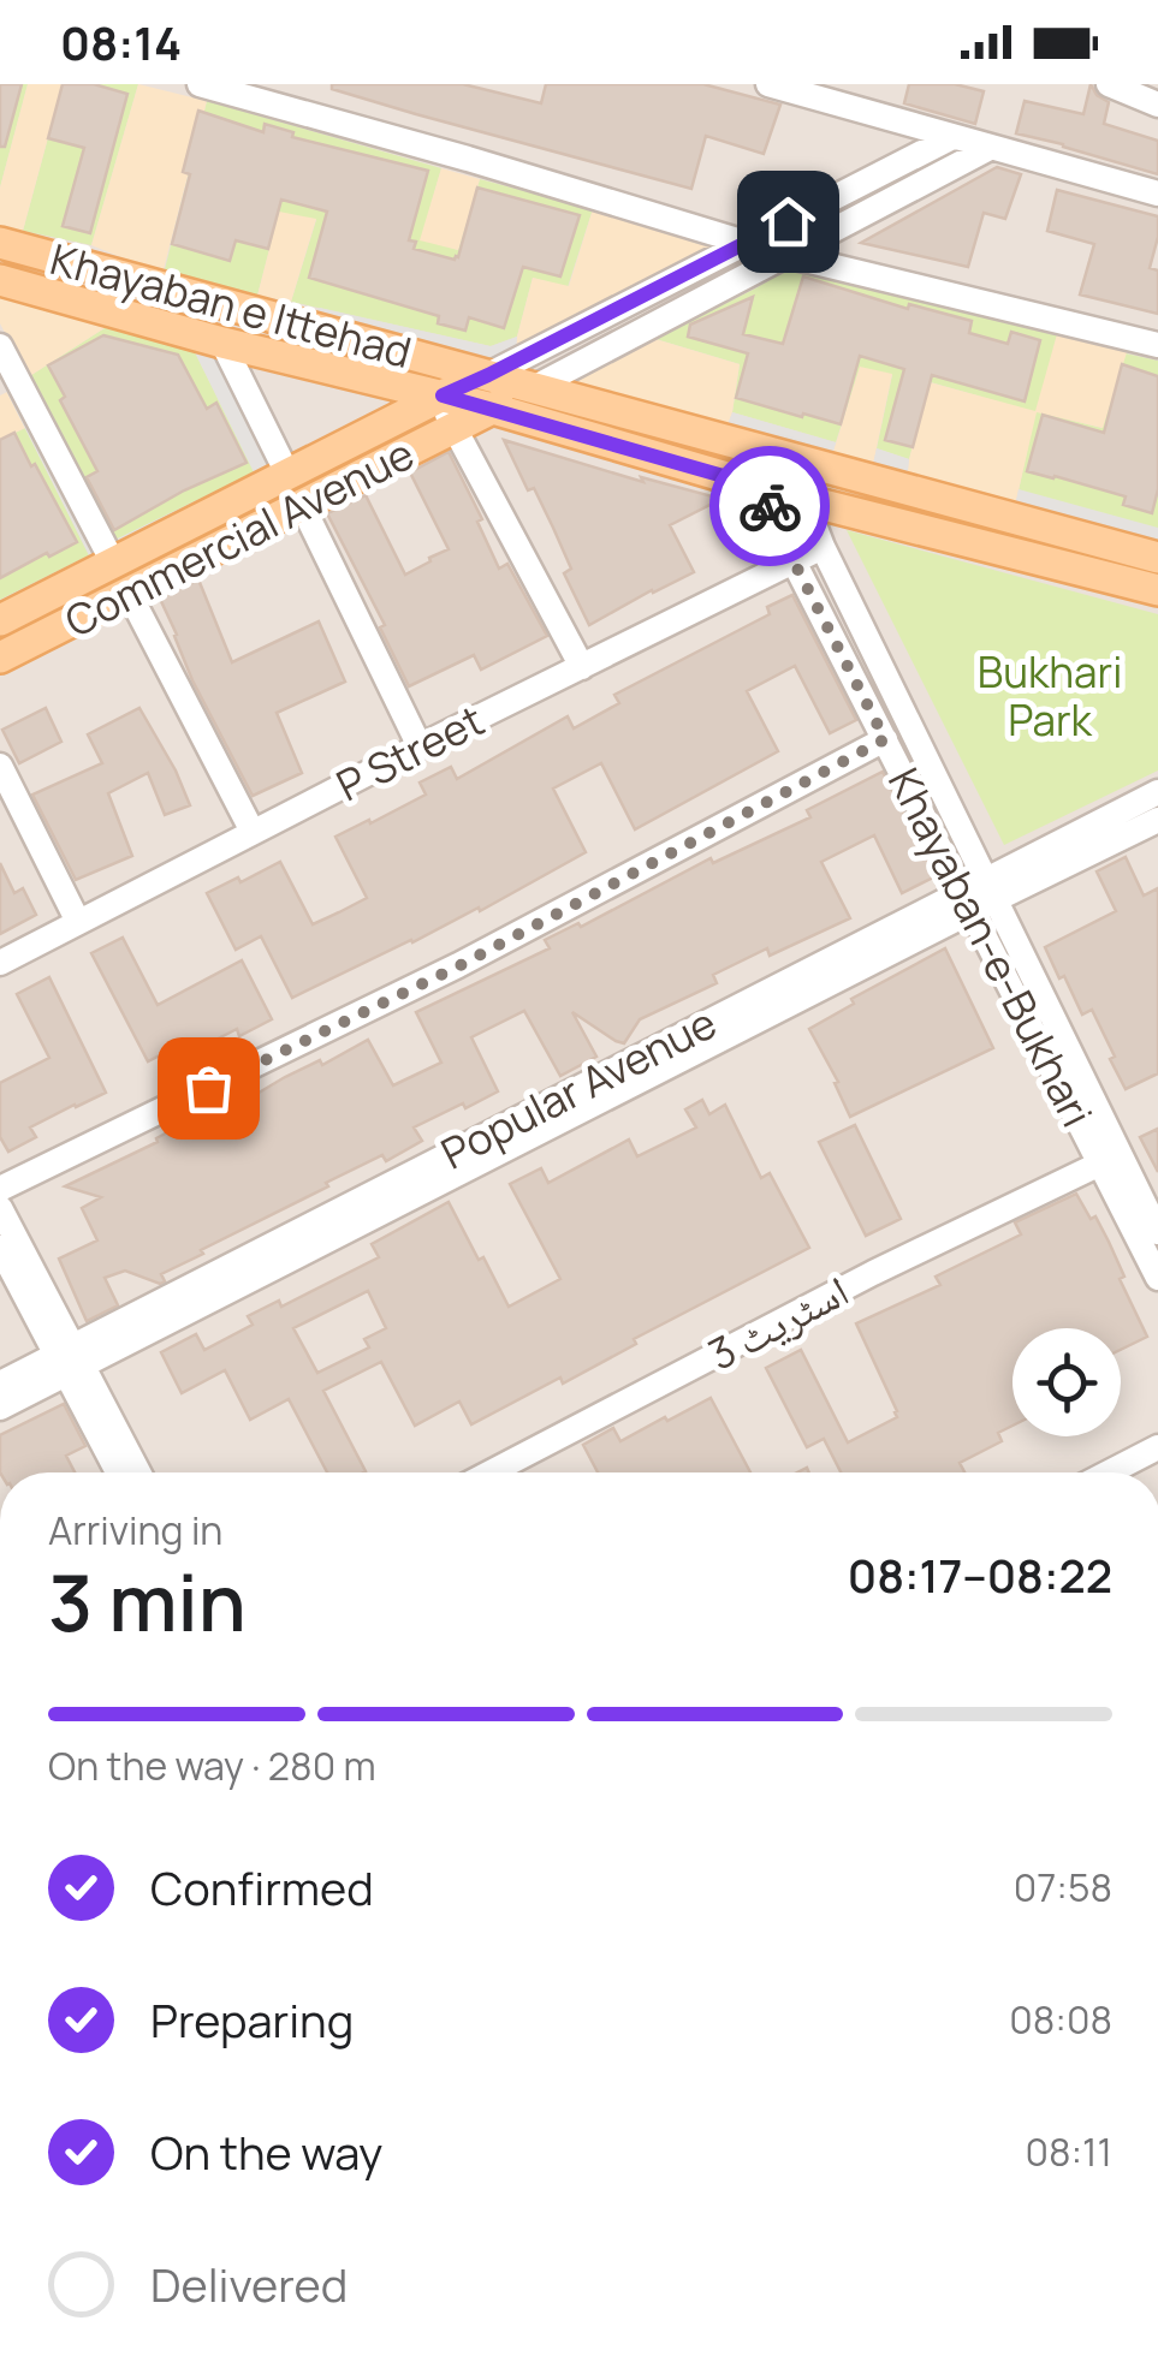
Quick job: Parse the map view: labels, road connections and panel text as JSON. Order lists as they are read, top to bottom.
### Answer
{
  "streets": {
    "main road": ["Khayaban e Ittehad", "Commercial Avenue"],
    "street": [
      "P Street",
      "Khayaban-e-Bukhari",
      "Popular Avenue",
      "اسٹریٹ 3"
    ]
  },
  "crossings": [
    ["Khayaban e Ittehad", "Commercial Avenue"],
    ["Khayaban e Ittehad", "Khayaban-e-Bukhari"],
    ["P Street", "Khayaban-e-Bukhari"],
    ["Khayaban-e-Bukhari", "Popular Avenue"],
    ["Khayaban-e-Bukhari", "اسٹریٹ 3"]
  ],
  "parks": ["Bukhari Park"],
  "page": {
    "status": "08:14",
    "heading": ["3 min", "Arriving in", "08:17–08:22"],
    "bar": "On the way · 280 m",
    "list": [
      ["Confirmed", "07:58"],
      ["Preparing", "08:08"],
      ["On the way", "08:11"],
      "Delivered"
    ]
  }
}
